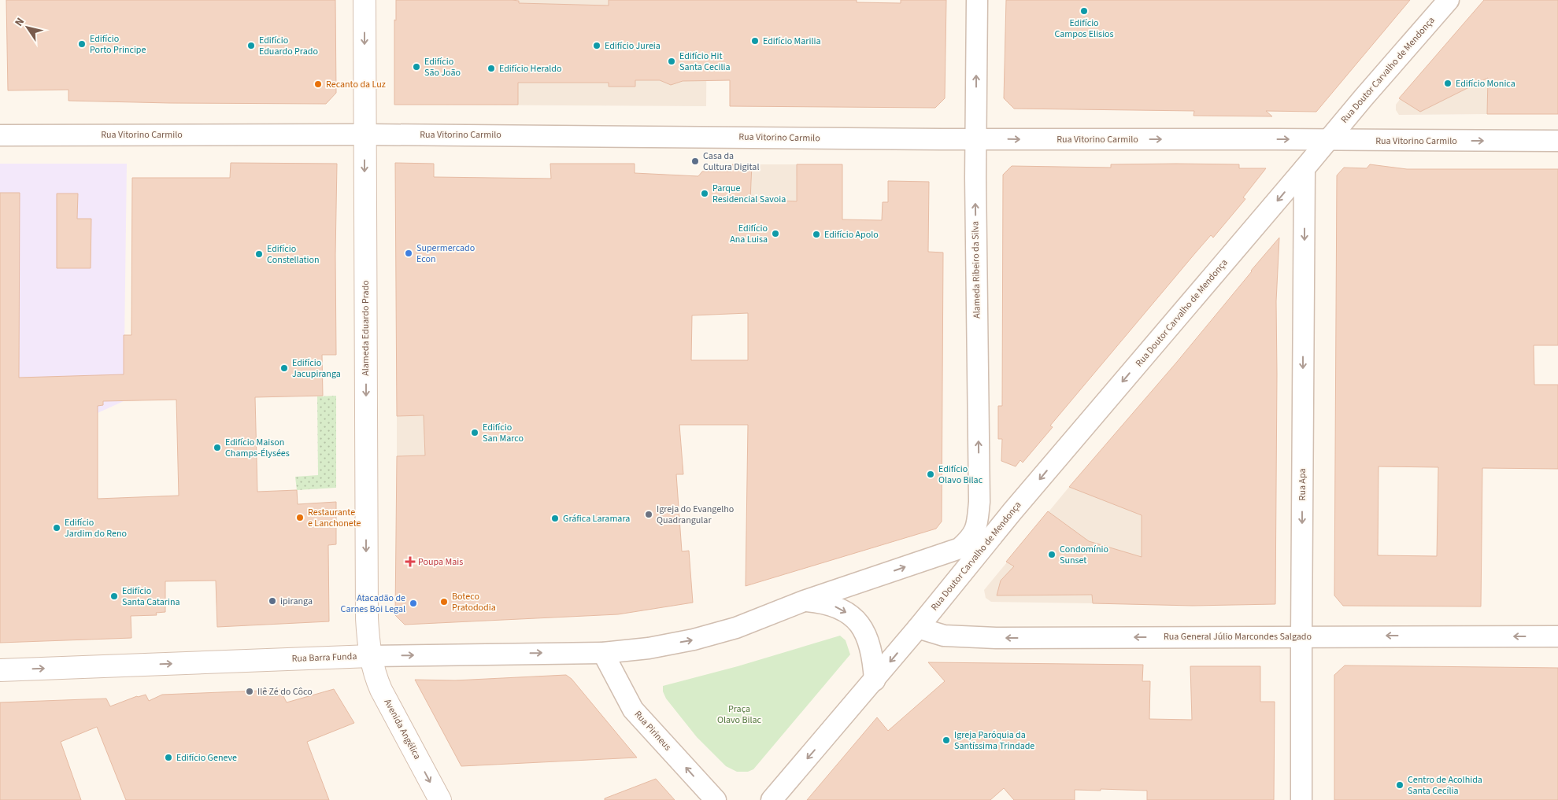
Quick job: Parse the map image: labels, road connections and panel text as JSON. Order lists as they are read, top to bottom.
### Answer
{
  "streets": {
    "main road": ["Alameda Eduardo Prado", "Rua Barra Funda", "Avenida Angélica"],
    "street": [
      "Rua Doutor Carvalho de Mendonça",
      "Rua Vitorino Carmilo",
      "Alameda Ribeiro da Silva",
      "Rua Apa",
      "Rua General Júlio Marcondes Salgado",
      "Rua Pirineus"
    ]
  },
  "crossings": [
    ["Rua Doutor Carvalho de Mendonça", "Rua Vitorino Carmilo"],
    ["Rua Doutor Carvalho de Mendonça", "Rua Apa"],
    ["Rua Doutor Carvalho de Mendonça", "Rua General Júlio Marcondes Salgado"],
    ["Rua Vitorino Carmilo", "Alameda Ribeiro da Silva"],
    ["Rua Vitorino Carmilo", "Alameda Eduardo Prado"],
    ["Alameda Ribeiro da Silva", "Rua Barra Funda"],
    ["Alameda Eduardo Prado", "Rua Barra Funda"],
    ["Alameda Eduardo Prado", "Avenida Angélica"],
    ["Rua Apa", "Rua General Júlio Marcondes Salgado"],
    ["Rua Barra Funda", "Avenida Angélica"],
    ["Rua Barra Funda", "Rua Pirineus"]
  ],
  "one_way": [
    "Rua Doutor Carvalho de Mendonça",
    "Rua Vitorino Carmilo",
    "Alameda Ribeiro da Silva",
    "Alameda Eduardo Prado",
    "Rua Apa",
    "Rua General Júlio Marcondes Salgado",
    "Rua Barra Funda",
    "Avenida Angélica",
    "Rua Pirineus"
  ],
  "parks": ["Praça Olavo Bilac"],
  "places": {
    "other": [
      "Edifício Campos Elisios",
      "Edifício Marilia",
      "Edifício Porto Principe",
      "Edifício Eduardo Prado",
      "Edifício Jureia",
      "Edifício Hit Santa Cecilia",
      "Edifício São João",
      "Edifício Heraldo",
      "Edifício Monica",
      "Recanto da Luz",
      "Casa da Cultura Digital",
      "Parque Residencial Savoia",
      "Edifício Ana Luisa",
      "Edifício Apolo",
      "Supermercado Econ",
      "Edifício Constellation",
      "Edifício Jacupiranga",
      "Edifício San Marco",
      "Edifício Maison Champs-Élysées",
      "Edifício Olavo Bilac",
      "Igreja do Evangelho Quadrangular",
      "Restaurante e Lanchonete",
      "Gráfica Laramara",
      "Edifício Jardim do Reno",
      "Condomínio Sunset",
      "Edifício Santa Catarina",
      "ipiranga",
      "Boteco Pratododia",
      "Atacadão de Carnes Boi Legal",
      "Ilê Zé do Côco",
      "Igreja Paróquia da Santíssima Trindade",
      "Edifício Geneve",
      "Centro de Acolhida Santa Cecília"
    ],
    "health": ["Poupa Mais"]
  },
  "north": "top left"
}
